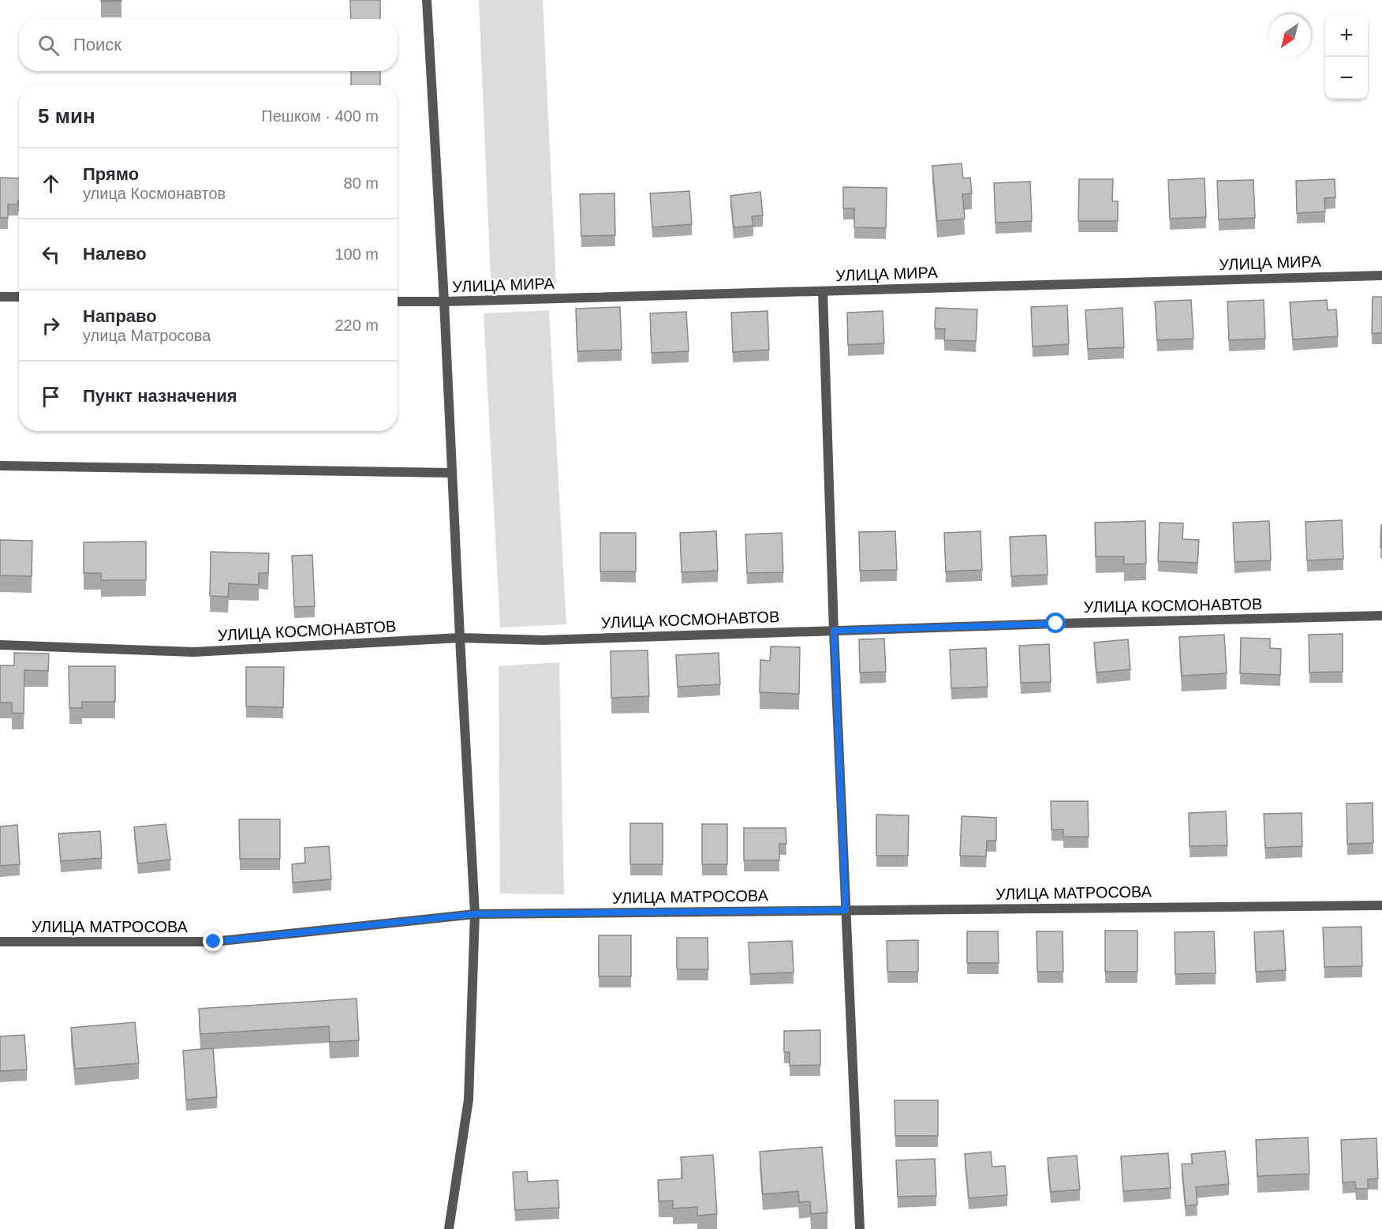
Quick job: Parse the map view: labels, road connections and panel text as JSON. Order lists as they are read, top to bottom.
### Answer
{
  "streets": {
    "street": ["УЛИЦА МИРА", "УЛИЦА КОСМОНАВТОВ", "УЛИЦА МАТРОСОВА"]
  },
  "north": "bottom left",
  "page": {
    "map_buttons": ["+", "−"],
    "search": "Поиск",
    "heading": ["5 мин", "Пешком · 400 m"],
    "list": [
      ["Прямо", "улица Космонавтов", "80 m"],
      ["Налево", "100 m"],
      ["Направо", "улица Матросова", "220 m"],
      "Пункт назначения"
    ]
  }
}
